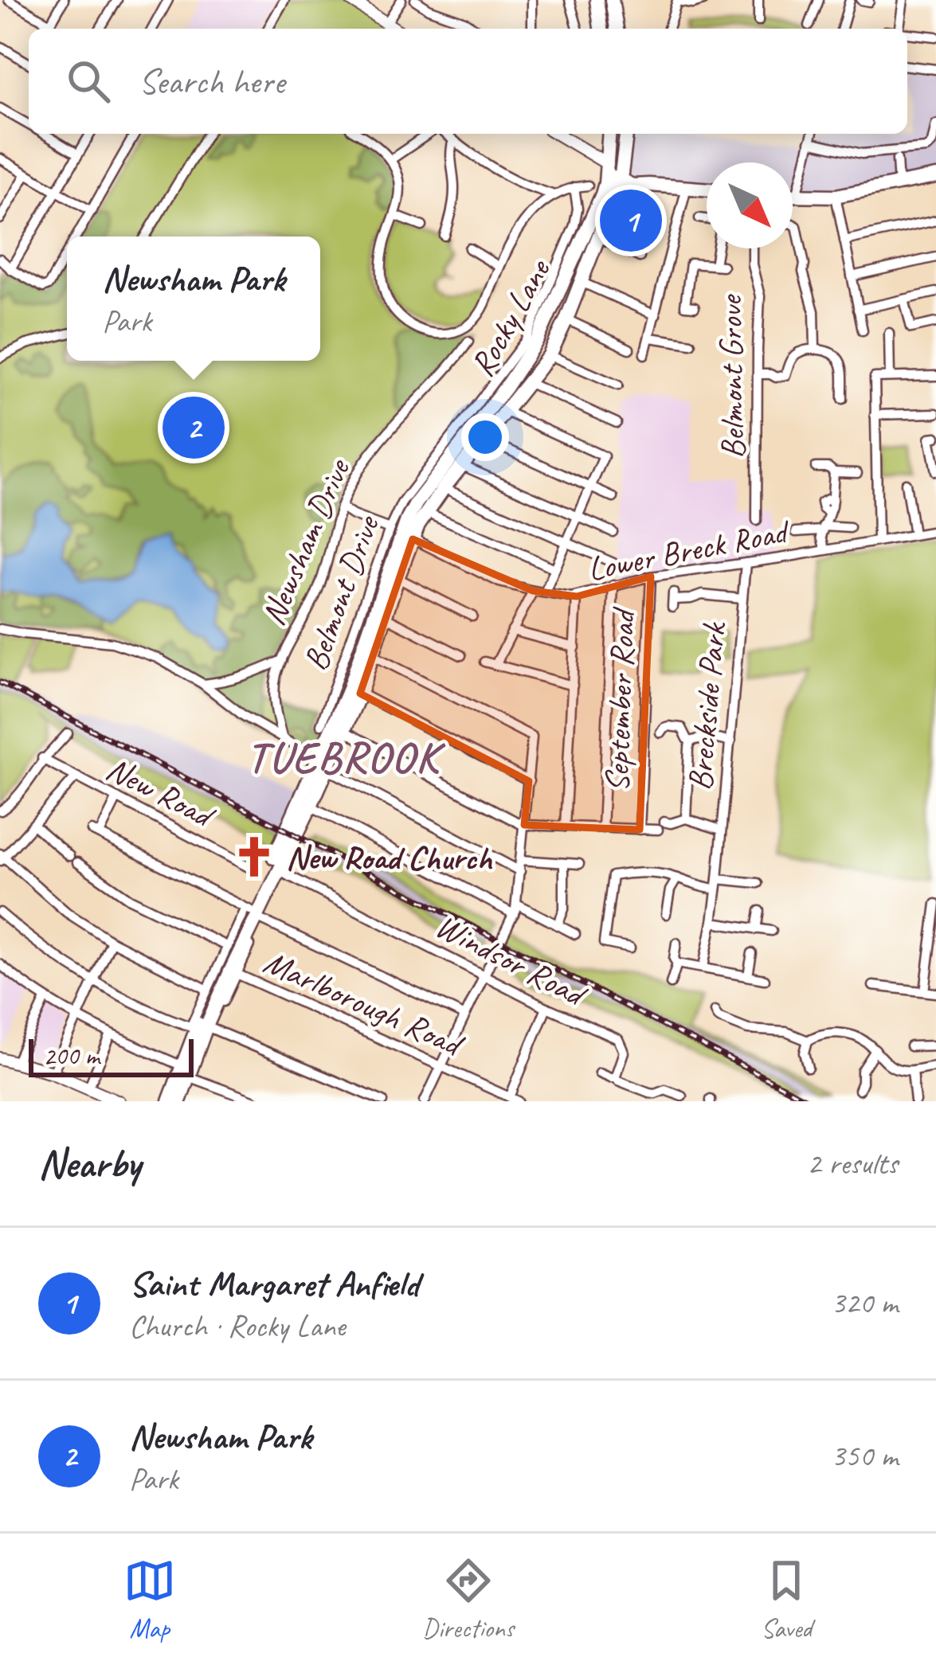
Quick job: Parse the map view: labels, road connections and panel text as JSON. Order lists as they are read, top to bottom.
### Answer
{
  "streets": {
    "highway": ["Rocky Lane"],
    "street": [
      "Belmont Grove",
      "Newsham Drive",
      "Lower Breck Road",
      "Belmont Drive",
      "September Road",
      "Breckside Park",
      "New Road",
      "Windsor Road",
      "Marlborough Road"
    ]
  },
  "crossings": [
    ["Rocky Lane", "Lower Breck Road"],
    ["Rocky Lane", "Belmont Drive"],
    ["Newsham Drive", "Lower Breck Road"],
    ["Lower Breck Road", "Belmont Drive"],
    ["Lower Breck Road", "September Road"],
    ["Lower Breck Road", "Breckside Park"]
  ],
  "districts": ["TUEBROOK"],
  "places": {
    "church": ["New Road Church"]
  },
  "scale_bar": "200 m",
  "north": "bottom right",
  "page": {
    "search": "Search here",
    "pins": ["1", "2"],
    "popup": ["Newsham Park", "Park"],
    "scale": "200 m",
    "heading": ["Nearby", "2 results"],
    "list": [
      {
        "mark": "1",
        "name": "Saint Margaret Anfield",
        "note": "Church · Rocky Lane",
        "value": "320 m"
      },
      {
        "mark": "2",
        "name": "Newsham Park",
        "note": "Park",
        "value": "350 m"
      }
    ],
    "nav": ["Map", "Directions", "Saved"]
  }
}
